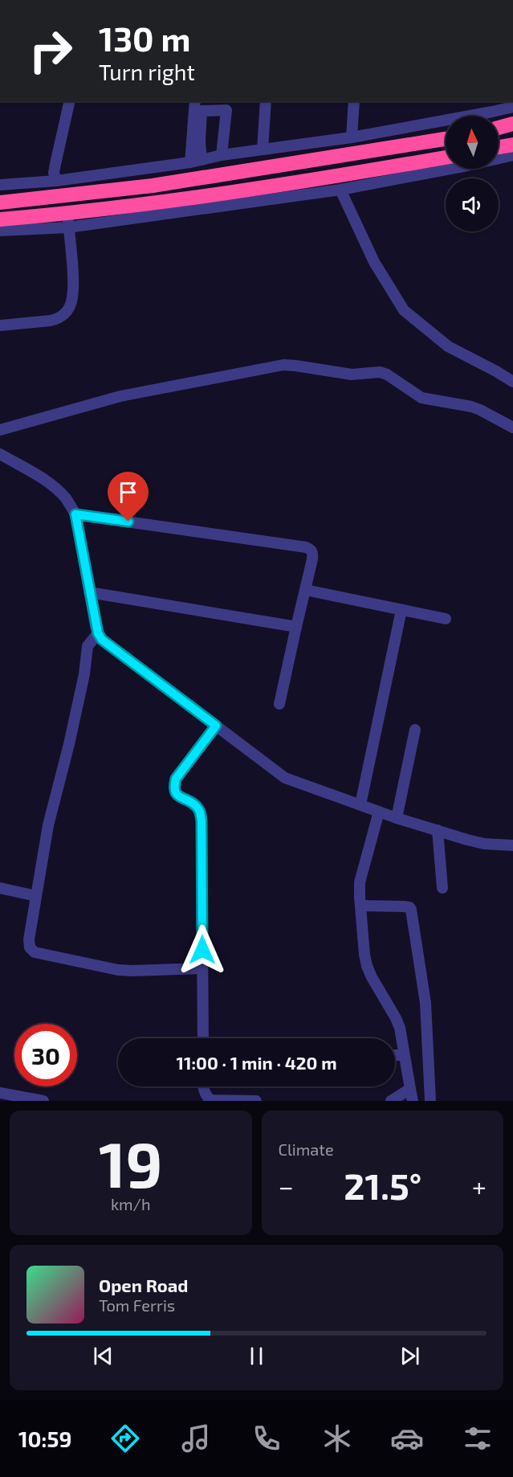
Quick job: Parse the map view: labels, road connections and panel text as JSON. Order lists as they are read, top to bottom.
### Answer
{
  "north": "top",
  "page": {
    "turn": ["130 m", "Turn right"],
    "limit": "30",
    "trip": "11:00 · 1 min · 420 m",
    "tile": [
      ["19", "km/h"],
      "Climate"
    ],
    "heat": ["−", "21.5°", "+"],
    "song": ["Open Road", "Tom Ferris"],
    "tabs": "10:59"
  }
}
